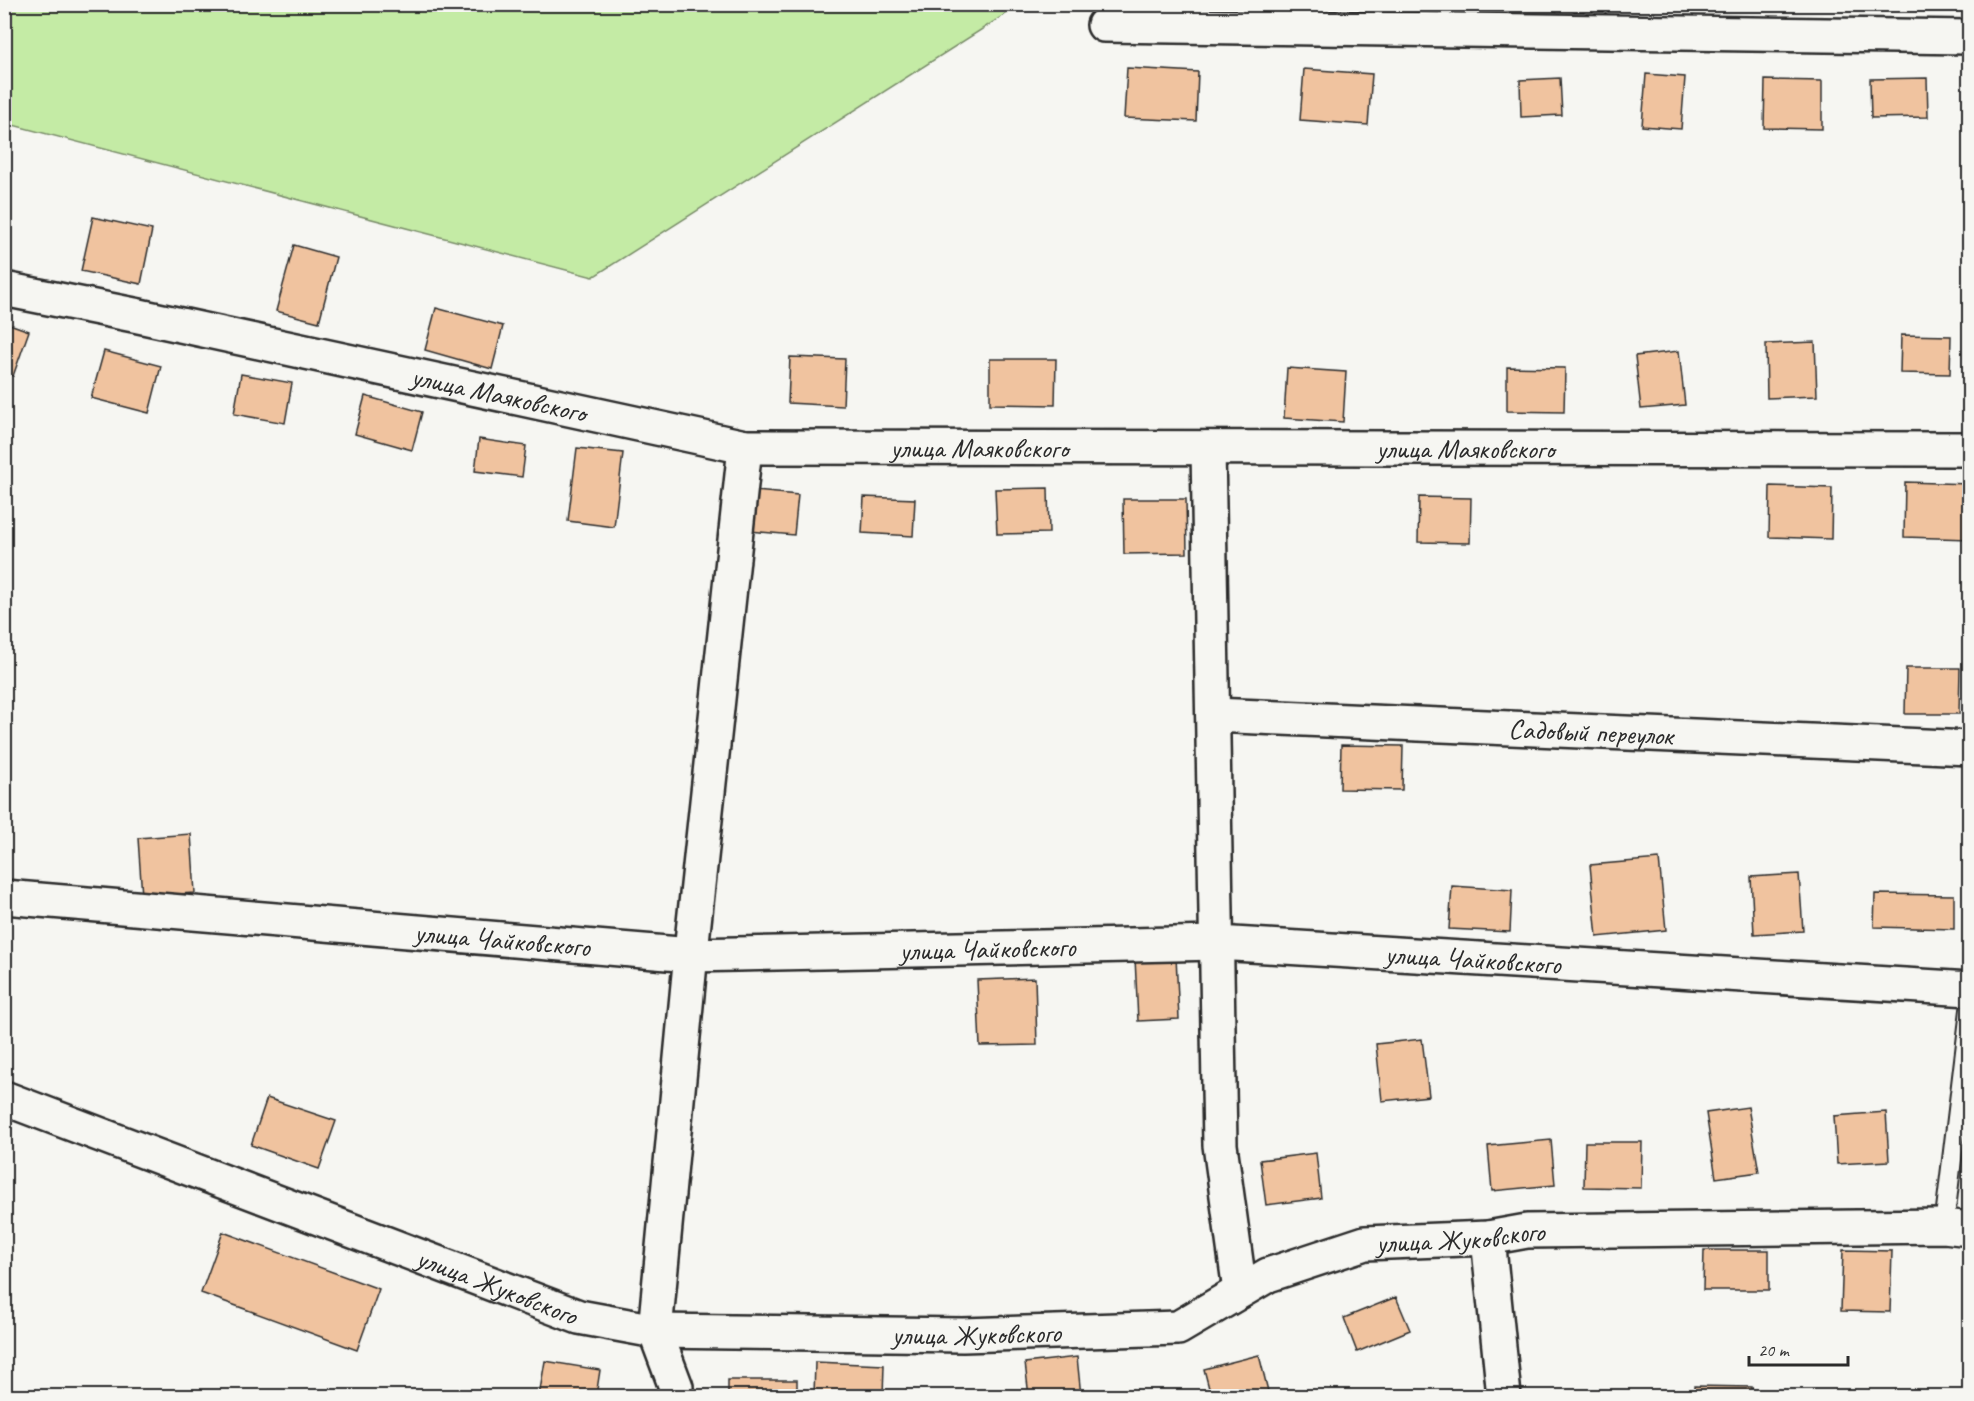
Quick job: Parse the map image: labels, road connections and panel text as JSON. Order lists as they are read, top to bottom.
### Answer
{
  "streets": {
    "street": [
      "улица Маяковского",
      "Садовый переулок",
      "улица Чайковского",
      "улица Жуковского"
    ]
  },
  "scale_bar": "20 m"
}
